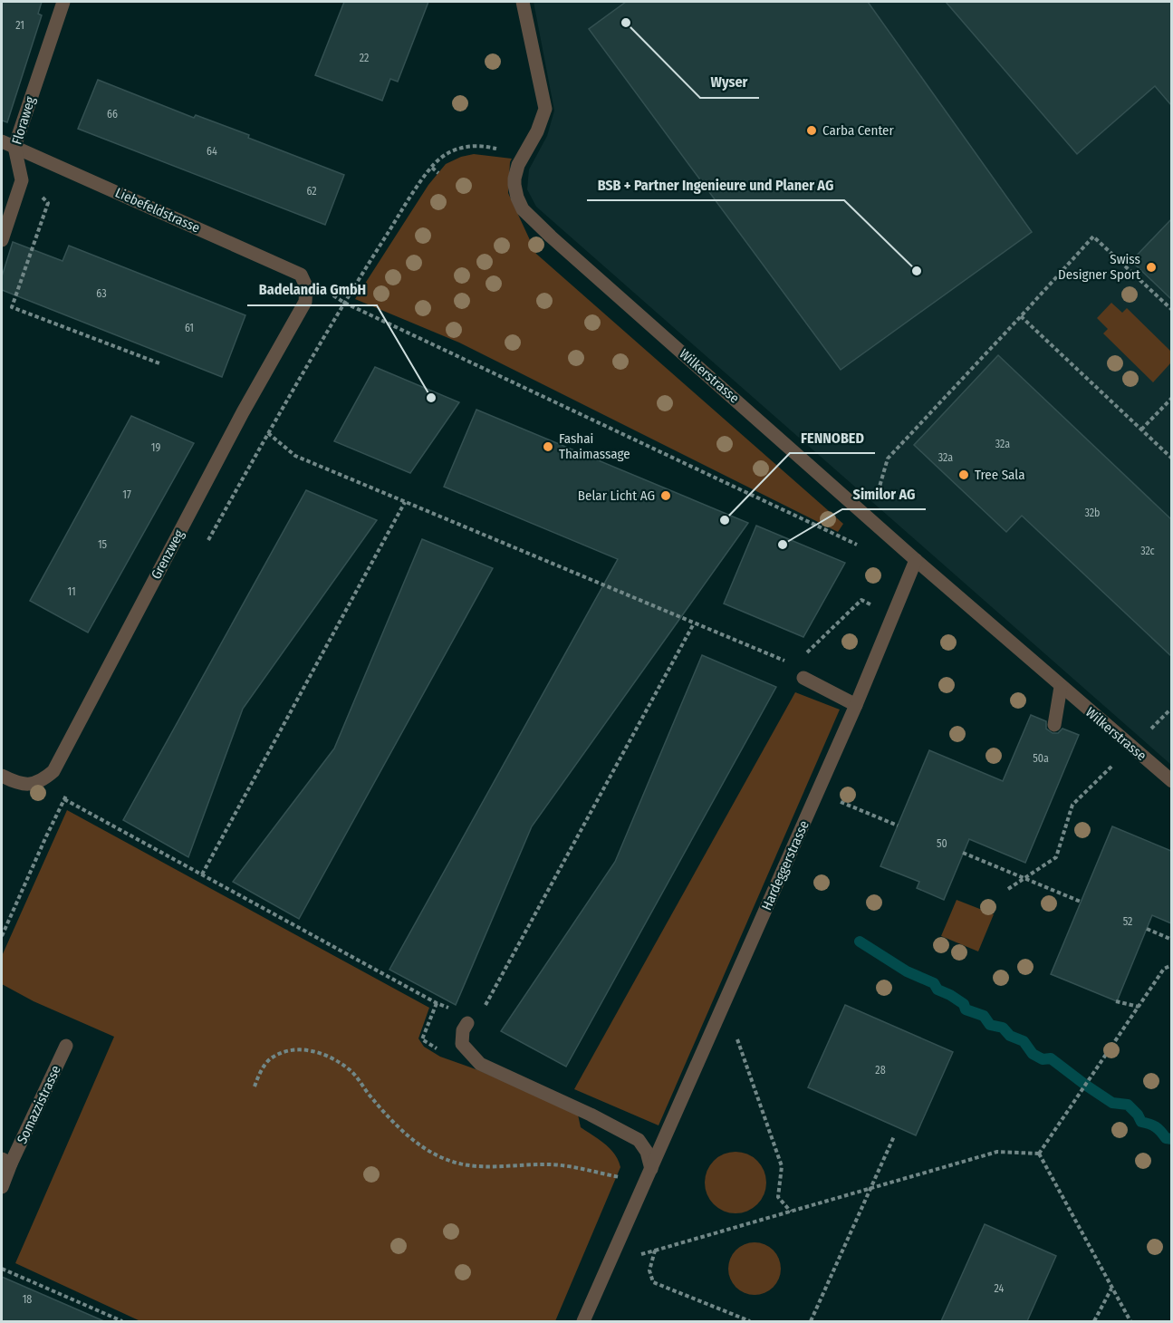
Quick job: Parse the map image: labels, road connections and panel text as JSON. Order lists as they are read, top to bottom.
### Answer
{
  "streets": {
    "street": [
      "Floraweg",
      "Liebefeldstrasse",
      "Wilkerstrasse",
      "Grenzweg",
      "Hardeggerstrasse",
      "Somazzistrasse"
    ]
  },
  "crossings": [
    ["Floraweg", "Liebefeldstrasse"],
    ["Liebefeldstrasse", "Grenzweg"],
    ["Wilkerstrasse", "Hardeggerstrasse"]
  ],
  "places": [
    "Wyser",
    "Carba Center",
    "Swiss Designer Sport",
    "BSB + Partner Ingenieure und Planer AG",
    "Badelandia GmbH",
    "Fashai Thaimassage",
    "Tree Sala",
    "Belar Licht AG",
    "FENNOBED",
    "Similor AG"
  ],
  "house_numbers": [
    "21",
    "22",
    "66",
    "64",
    "62",
    "63",
    "61",
    "32a",
    "19",
    "32a",
    "17",
    "32b",
    "15",
    "32c",
    "11",
    "50a",
    "50",
    "52",
    "28",
    "24",
    "18"
  ]
}
